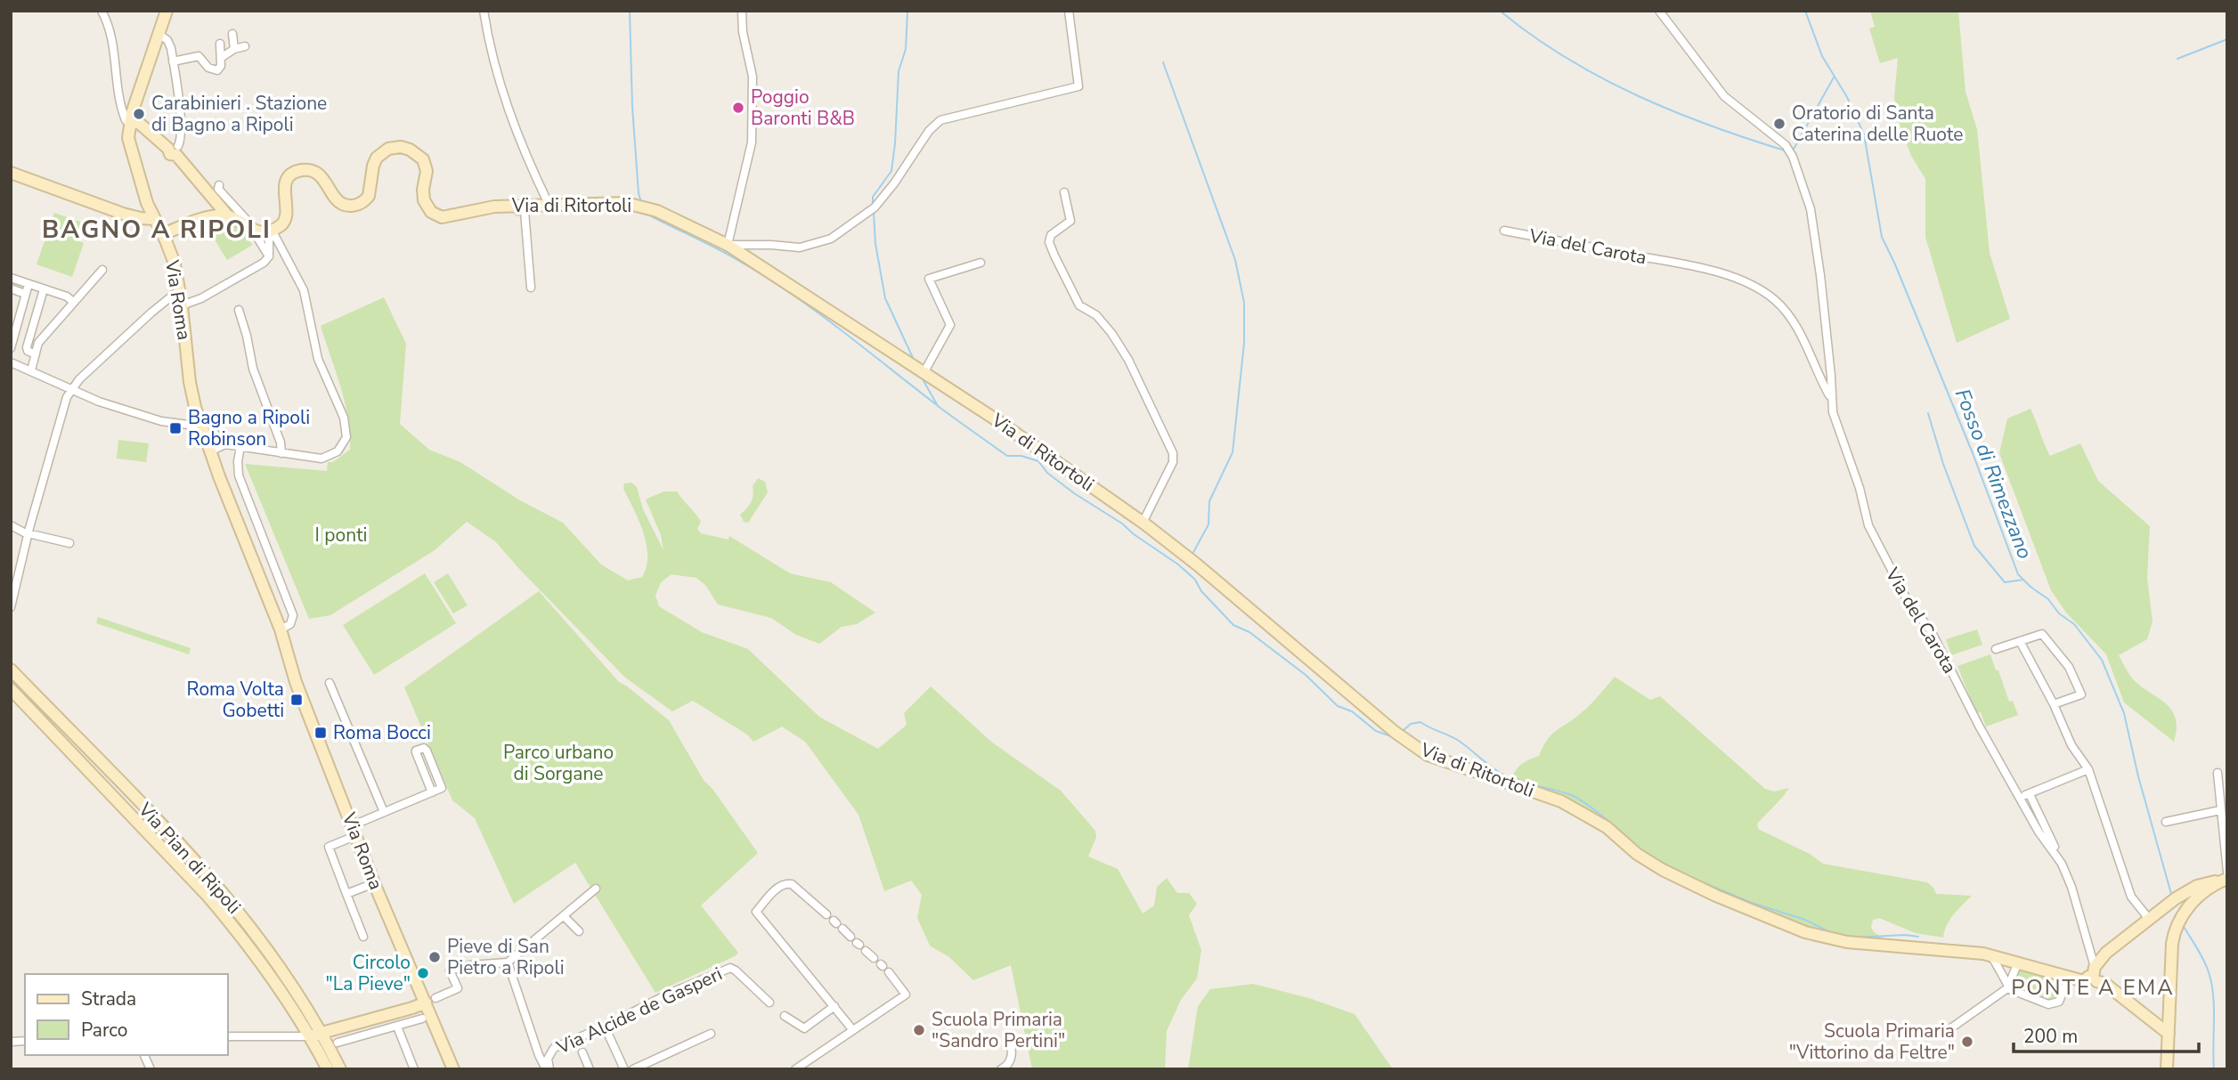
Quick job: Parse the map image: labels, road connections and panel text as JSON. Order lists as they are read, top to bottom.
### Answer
{
  "streets": {
    "street": [
      "Via di Ritortoli",
      "Via del Carota",
      "Via Roma",
      "Via Pian di Ripoli",
      "Via Alcide de Gasperi"
    ]
  },
  "crossings": [
    ["Via di Ritortoli", "Via del Carota"]
  ],
  "districts": ["BAGNO A RIPOLI", "PONTE A EMA"],
  "water": ["Fosso di Rimezzano"],
  "parks": ["I ponti", "Parco urbano di Sorgane"],
  "places": {
    "other": [
      "Poggio Baronti B&B",
      "Carabinieri . Stazione di Bagno a Ripoli",
      "Oratorio di Santa Caterina delle Ruote",
      "Pieve di San Pietro a Ripoli",
      "Circolo \"La Pieve\"",
      "Scuola Primaria \"Sandro Pertini\"",
      "Scuola Primaria \"Vittorino da Feltre\""
    ],
    "transit": ["Bagno a Ripoli Robinson", "Roma Volta Gobetti", "Roma Bocci"]
  },
  "legend": ["Strada", "Parco"],
  "scale_bar": "200 m"
}
